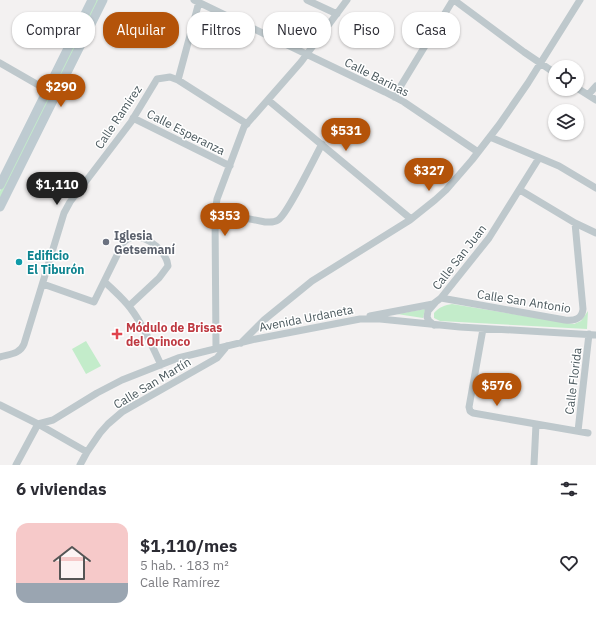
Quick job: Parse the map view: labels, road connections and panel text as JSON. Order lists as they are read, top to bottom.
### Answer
{
  "streets": {
    "street": [
      "Calle Barinas",
      "Calle Ramírez",
      "Calle Esperanza",
      "Calle San Juan",
      "Calle San Antonio",
      "Avenida Urdaneta",
      "Calle Florida",
      "Calle San Martín"
    ]
  },
  "crossings": [
    ["Calle Ramírez", "Calle Esperanza"],
    ["Calle San Juan", "Calle San Antonio"],
    ["Calle San Juan", "Avenida Urdaneta"],
    ["Avenida Urdaneta", "Calle Florida"],
    ["Avenida Urdaneta", "Calle San Martín"]
  ],
  "places": {
    "other": ["Iglesia Getsemaní", "Edificio El Tiburón"],
    "health": ["Módulo de Brisas del Orinoco"]
  },
  "page": {
    "chip": [
      "Comprar",
      "Alquilar",
      "Filtros",
      "Nuevo",
      "Piso",
      "Casa"
    ],
    "price": [
      "$290",
      "$531",
      "$327",
      "$1,110",
      "$353",
      "$576"
    ],
    "heading": "6 viviendas",
    "list": [
      {
        "name": "$1,110/mes",
        "note": "5 hab. · 183 m² · Calle Ramírez"
      }
    ]
  }
}
